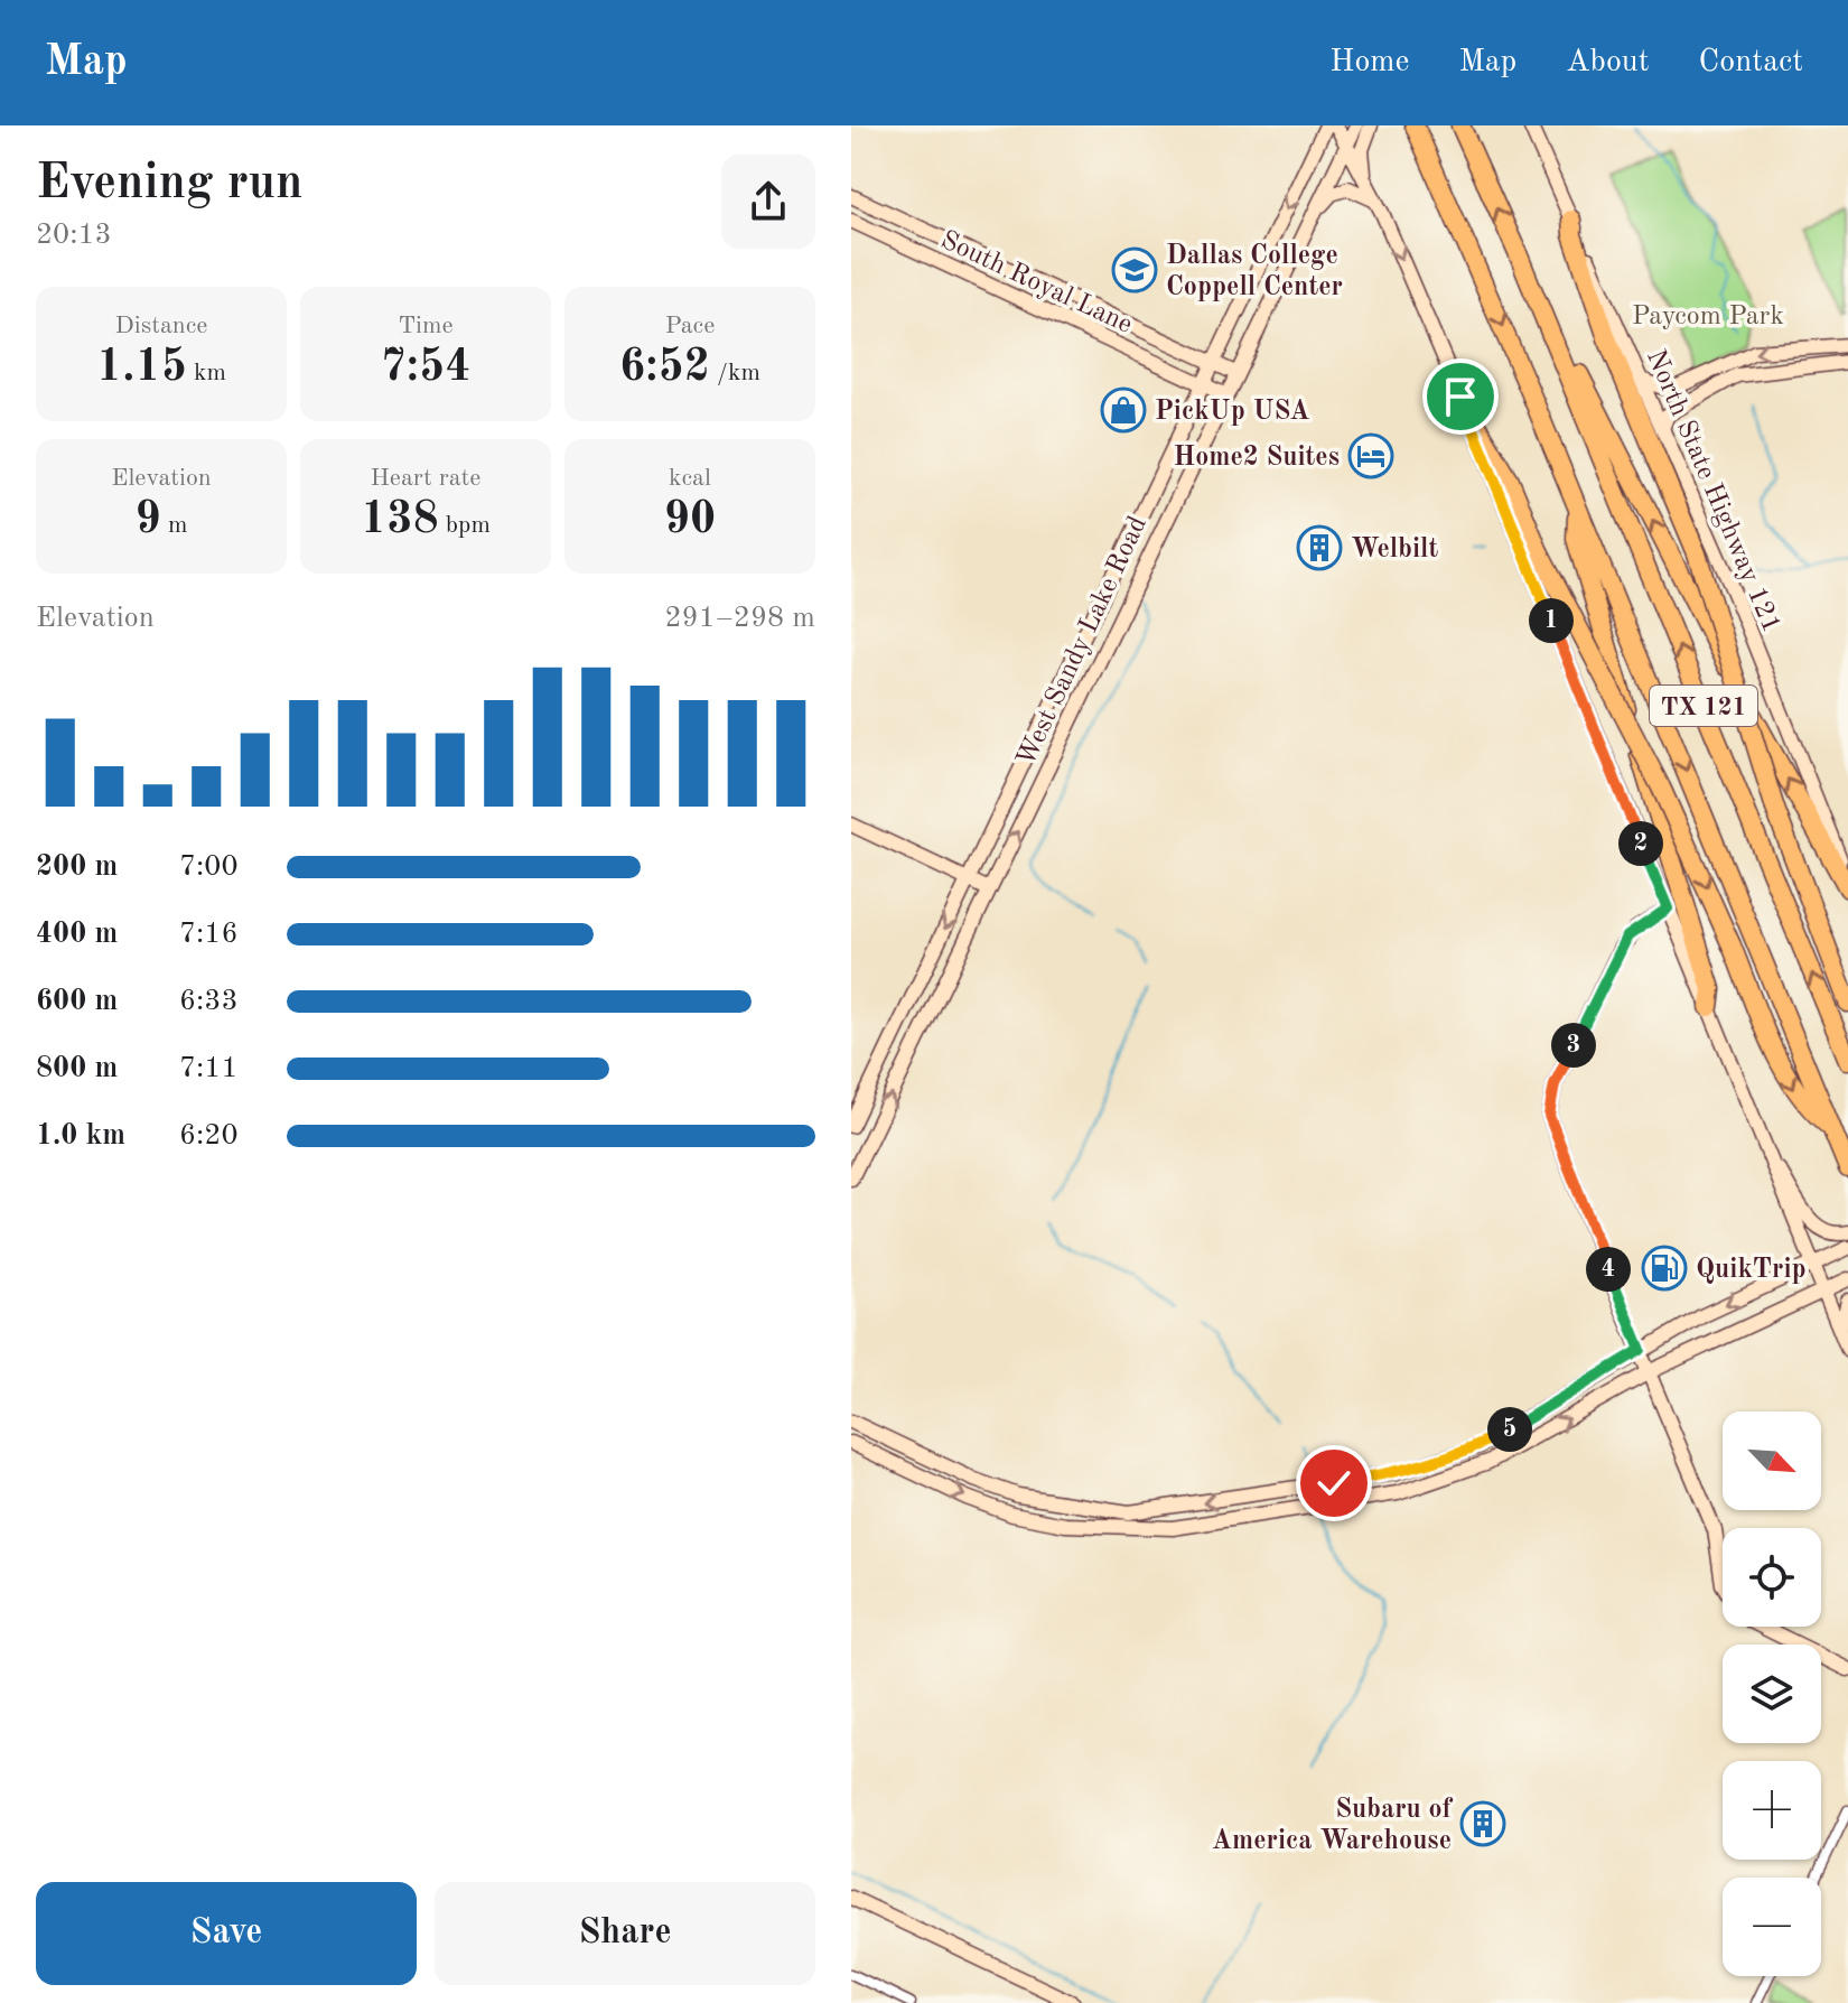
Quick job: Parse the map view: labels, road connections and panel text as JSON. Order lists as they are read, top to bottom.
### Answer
{
  "streets": {
    "highway": ["TX 121"],
    "main road": ["South Royal Lane", "North State Highway 121", "West Sandy Lake Road"]
  },
  "crossings": [
    ["South Royal Lane", "West Sandy Lake Road"]
  ],
  "parks": ["Paycom Park"],
  "places": {
    "school or university": ["Dallas College Coppell Center"],
    "shop": ["PickUp USA"],
    "hotel": ["Home2 Suites"],
    "building": ["Welbilt", "Subaru of America Warehouse"],
    "fuel station": ["QuikTrip"]
  },
  "north": "bottom right",
  "page": {
    "header": "Map",
    "nav": [
      "Home",
      "Map",
      "About",
      "Contact"
    ],
    "heading": ["Evening run", "20:13"],
    "stats": [
      ["Distance", "1.15 km"],
      ["Time", "7:54"],
      ["Pace", "6:52 /km"],
      ["Elevation", "9 m"],
      ["Heart rate", "138 bpm"],
      ["kcal", "90"]
    ],
    "chart": ["Elevation", "291–298 m"],
    "pins": [
      "1",
      "2",
      "3",
      "4",
      "5"
    ],
    "list": [
      {
        "name": "200 m",
        "note": "7:00"
      },
      {
        "name": "400 m",
        "note": "7:16"
      },
      {
        "name": "600 m",
        "note": "6:33"
      },
      {
        "name": "800 m",
        "note": "7:11"
      },
      {
        "name": "1.0 km",
        "note": "6:20"
      }
    ],
    "map_buttons": ["+", "−"],
    "buttons": ["Save", "Share"]
  }
}
